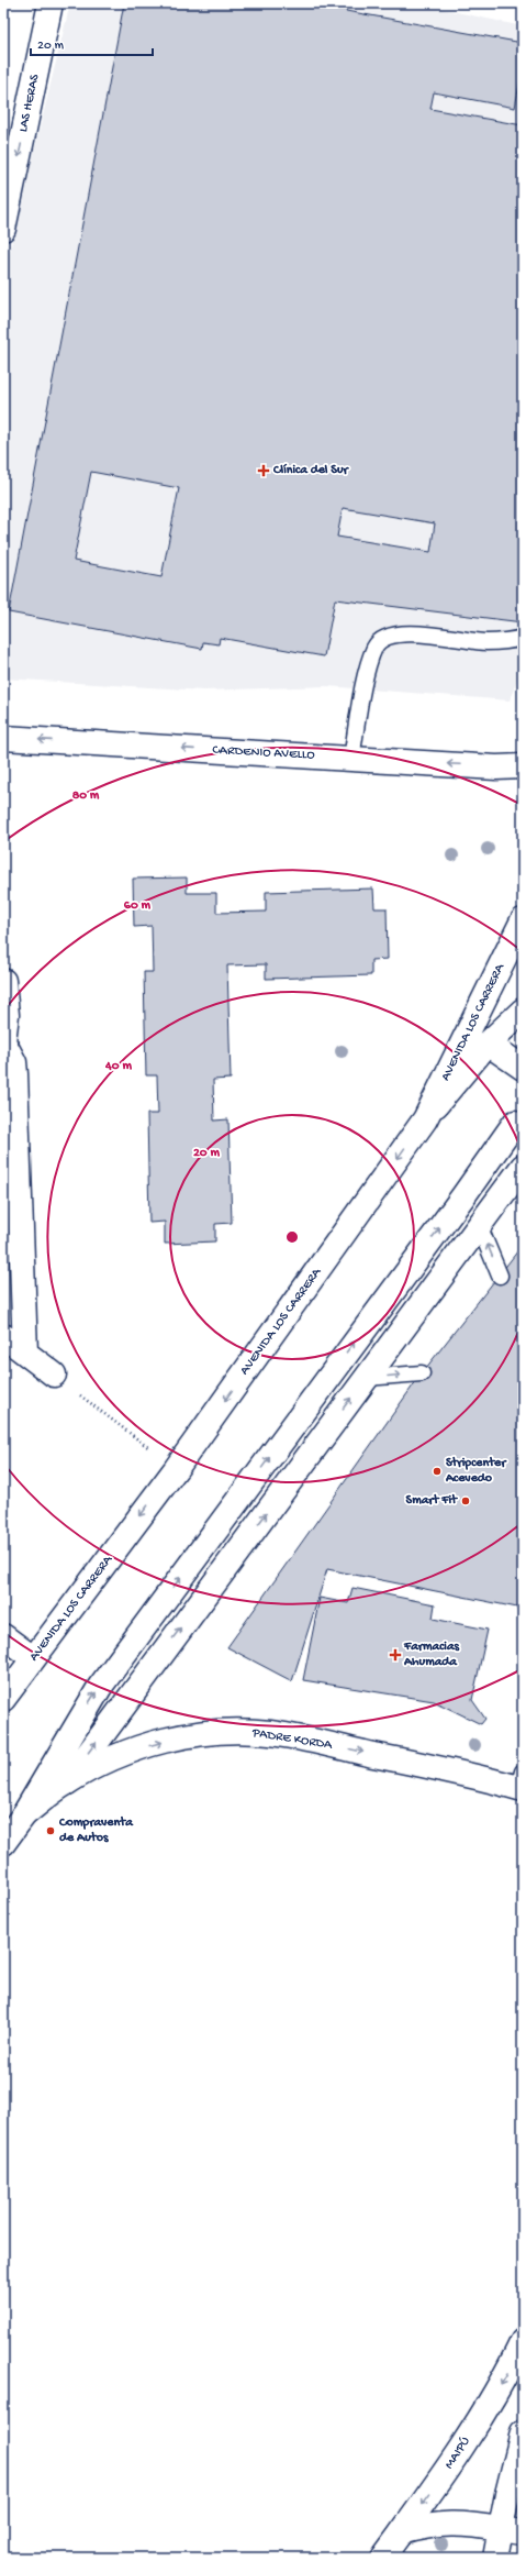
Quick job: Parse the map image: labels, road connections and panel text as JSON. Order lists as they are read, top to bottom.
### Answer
{
  "streets": {
    "main road": [
      "LAS HERAS",
      "CARDENIO AVELLO",
      "AVENIDA LOS CARRERA",
      "PADRE KORDA",
      "MAIPÚ"
    ]
  },
  "one_way": [
    "LAS HERAS",
    "CARDENIO AVELLO",
    "PADRE KORDA",
    "MAIPÚ"
  ],
  "places": {
    "health": ["Clínica del Sur", "Farmacias Ahumada"],
    "other": ["Stripcenter Acevedo", "Smart Fit", "Compraventa de Autos"]
  },
  "scale_bar": "20 m",
  "rings": [
    "80 m",
    "60 m",
    "40 m",
    "20 m"
  ]
}
